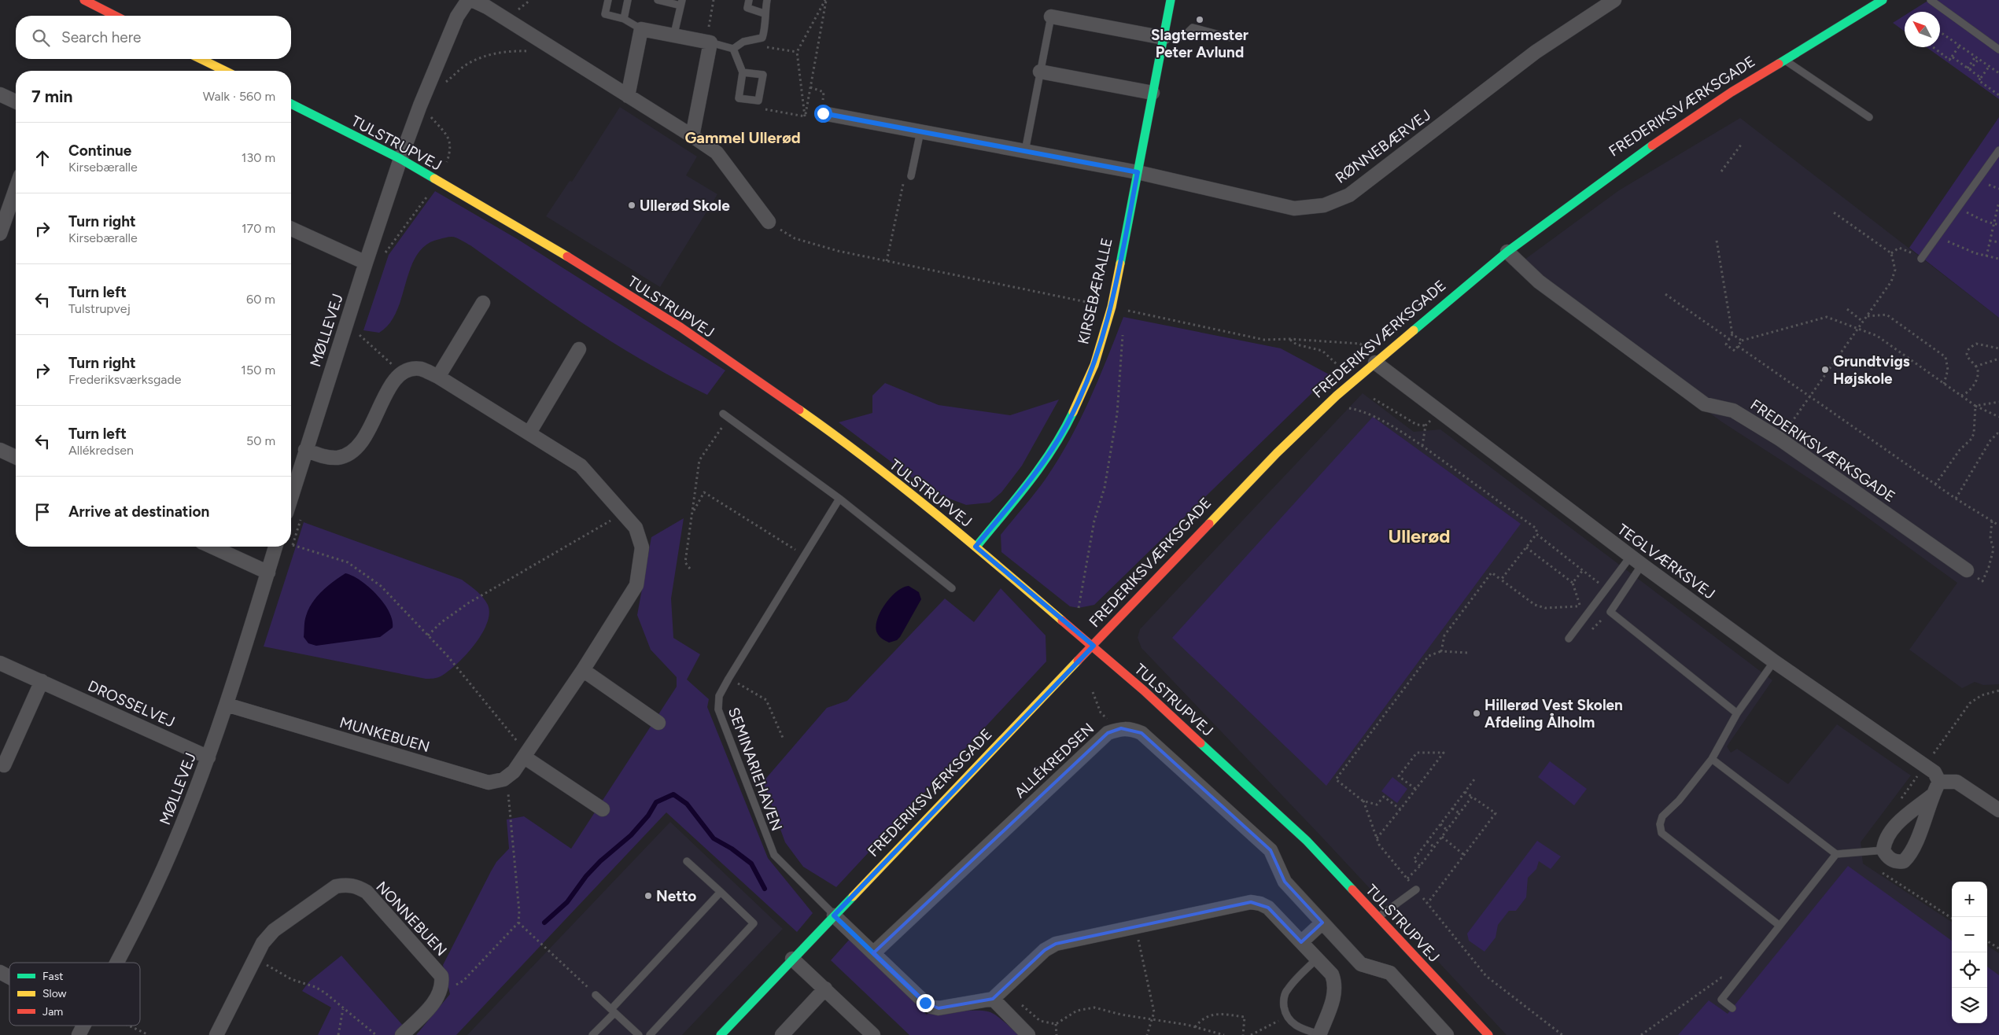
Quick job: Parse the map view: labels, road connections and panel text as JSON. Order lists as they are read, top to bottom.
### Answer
{
  "streets": {
    "street": [
      "FREDERIKSVÆRKSGADE",
      "TULSTRUPVEJ",
      "RØNNEBÆRVEJ",
      "KIRSEBÆRALLE",
      "MØLLEVEJ",
      "TEGLVÆRKSVEJ",
      "DROSSELVEJ",
      "MUNKEBUEN",
      "ALLÉKREDSEN",
      "NONNEBUEN"
    ],
    "lane": ["SEMINARIEHAVEN"]
  },
  "crossings": [
    ["FREDERIKSVÆRKSGADE", "TULSTRUPVEJ"],
    ["FREDERIKSVÆRKSGADE", "TEGLVÆRKSVEJ"],
    ["FREDERIKSVÆRKSGADE", "SEMINARIEHAVEN"],
    ["TULSTRUPVEJ", "KIRSEBÆRALLE"],
    ["TULSTRUPVEJ", "MØLLEVEJ"],
    ["RØNNEBÆRVEJ", "KIRSEBÆRALLE"],
    ["MØLLEVEJ", "DROSSELVEJ"],
    ["MØLLEVEJ", "MUNKEBUEN"]
  ],
  "districts": ["Gammel Ullerød", "Ullerød"],
  "places": [
    "Slagtermester Peter Avlund",
    "Ullerød Skole",
    "Grundtvigs Højskole",
    "Hillerød Vest Skolen Afdeling Ålholm",
    "Netto"
  ],
  "legend": ["Fast", "Slow", "Jam"],
  "north": "top left",
  "page": {
    "search": "Search here",
    "heading": ["7 min", "Walk · 560 m"],
    "list": [
      ["Continue", "Kirsebæralle", "130 m"],
      ["Turn right", "Kirsebæralle", "170 m"],
      ["Turn left", "Tulstrupvej", "60 m"],
      ["Turn right", "Frederiksværksgade", "150 m"],
      ["Turn left", "Allékredsen", "50 m"],
      "Arrive at destination"
    ],
    "map_buttons": ["+", "−"]
  }
}
